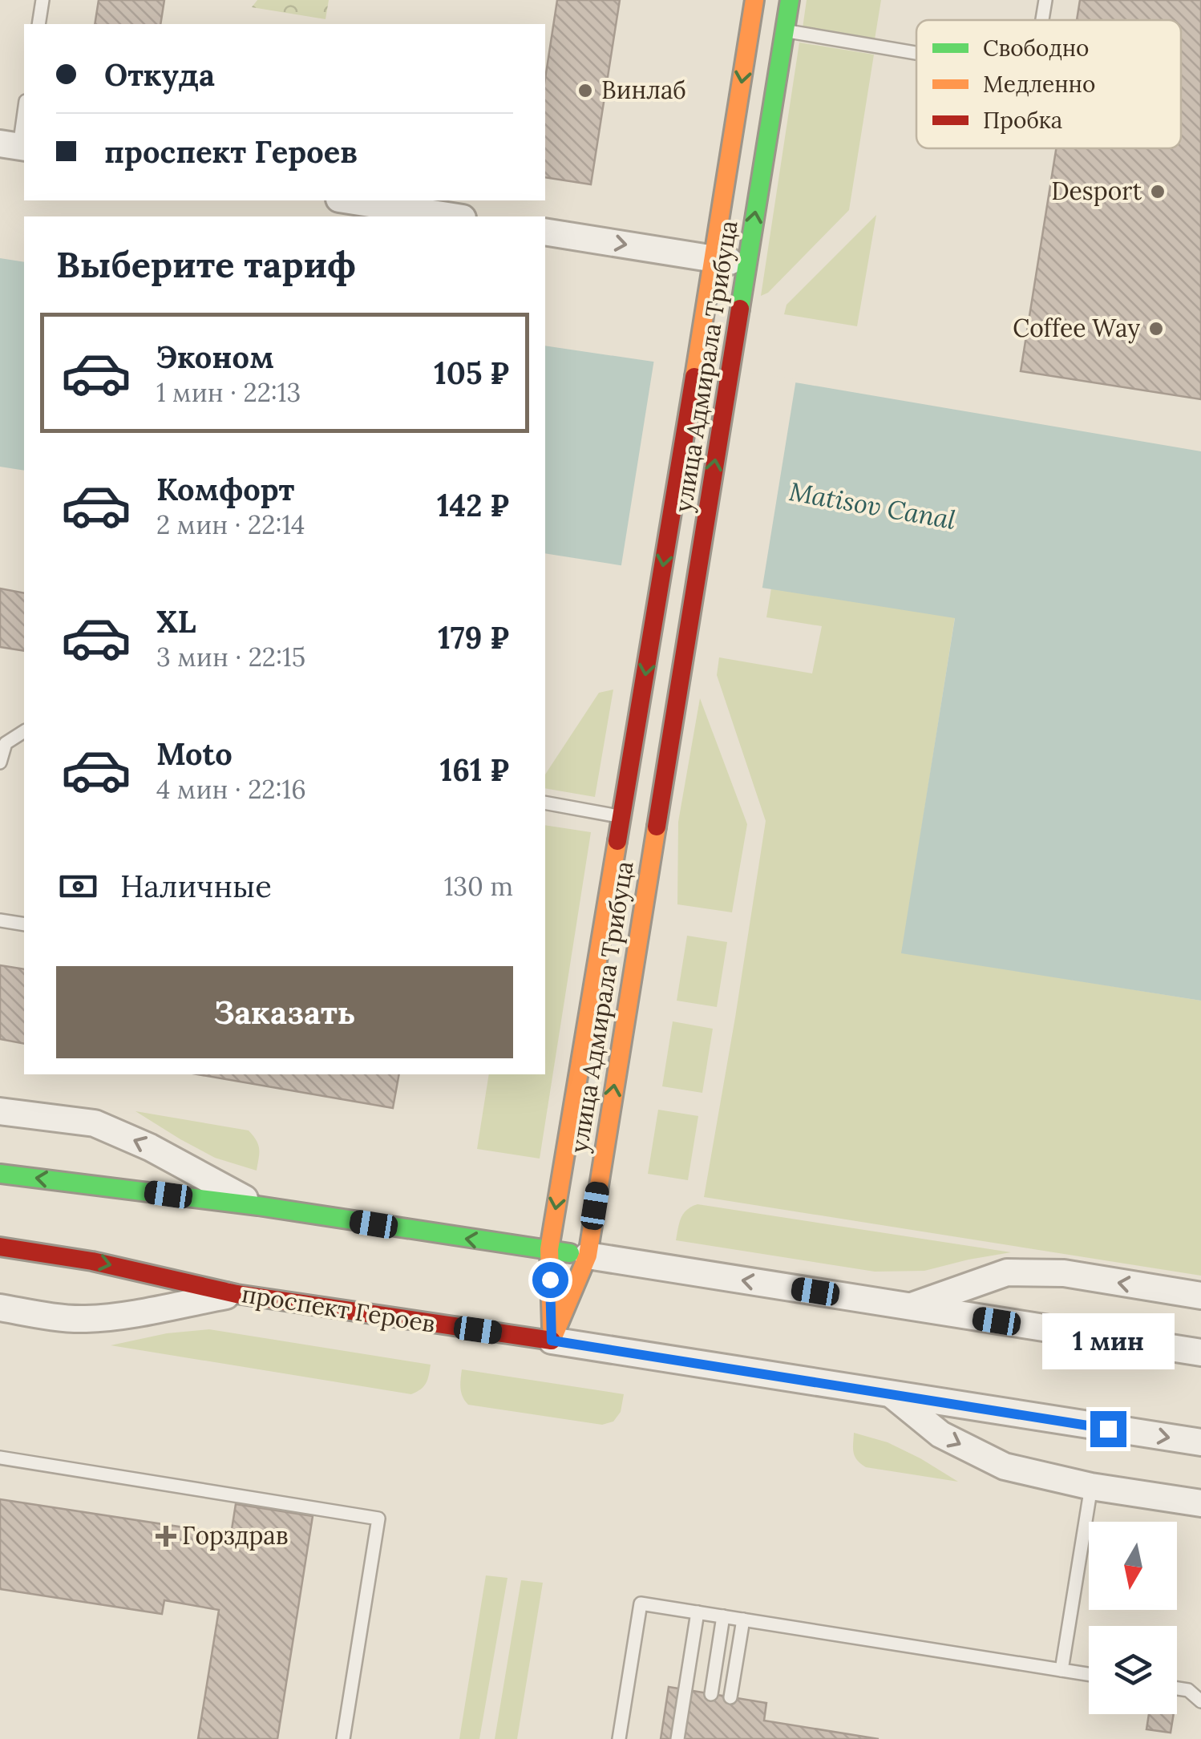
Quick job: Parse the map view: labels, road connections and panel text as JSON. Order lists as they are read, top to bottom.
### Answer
{
  "streets": {
    "street": ["улица Адмирала Трибуца", "проспект Героев"]
  },
  "crossings": [
    ["улица Адмирала Трибуца", "проспект Героев"]
  ],
  "water": ["Matisov Canal"],
  "places": {
    "other": ["Винлаб", "Desport", "Coffee Way"],
    "health": ["Горздрав"]
  },
  "legend": ["Свободно", "Медленно", "Пробка"],
  "north": "bottom",
  "page": {
    "banner": ["Откуда", "проспект Героев"],
    "heading": "Выберите тариф",
    "list": [
      {
        "name": "Эконом",
        "note": "1 мин · 22:13",
        "value": "105 ₽"
      },
      {
        "name": "Комфорт",
        "note": "2 мин · 22:14",
        "value": "142 ₽"
      },
      {
        "name": "XL",
        "note": "3 мин · 22:15",
        "value": "179 ₽"
      },
      {
        "name": "Moto",
        "note": "4 мин · 22:16",
        "value": "161 ₽"
      }
    ],
    "pay": ["Наличные", "130 m"],
    "buttons": "Заказать",
    "bubble": "1 мин"
  }
}
